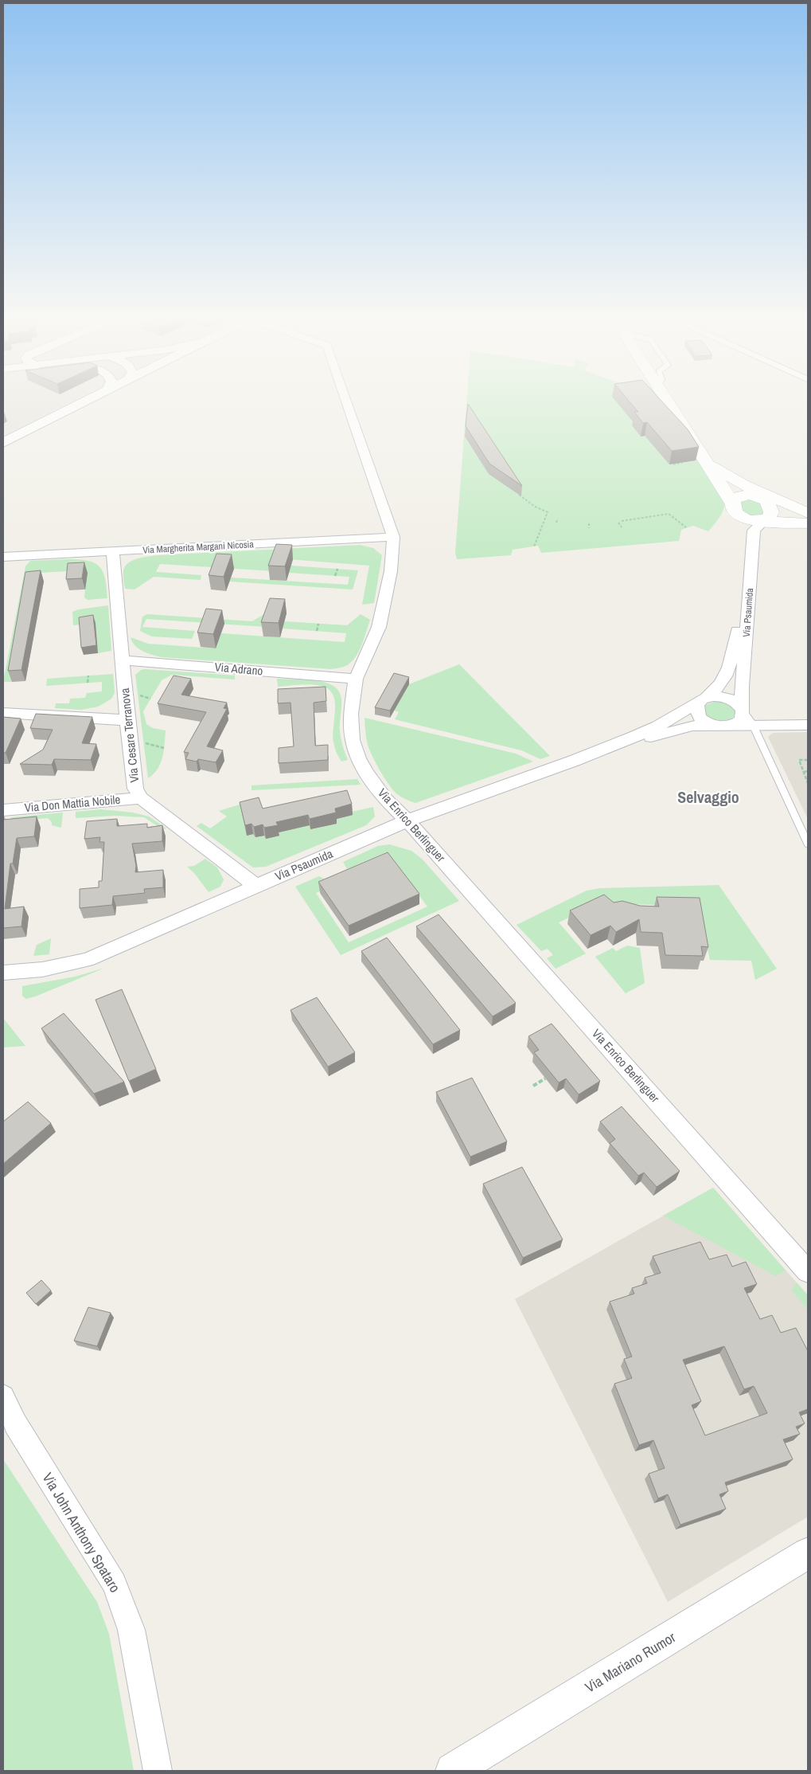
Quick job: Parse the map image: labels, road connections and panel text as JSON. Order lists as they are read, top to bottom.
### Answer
{
  "streets": {
    "street": [
      "Via Margherita Margani Nicosia",
      "Via Psaumida",
      "Via Adrano",
      "Via Cesare Terranova",
      "Via Don Mattia Nobile",
      "Via Enrico Berlinguer",
      "Via John Anthony Spataro",
      "Via Mariano Rumor"
    ]
  },
  "crossings": [
    ["Via Margherita Margani Nicosia", "Via Cesare Terranova"],
    ["Via Margherita Margani Nicosia", "Via Enrico Berlinguer"],
    ["Via Psaumida", "Via Cesare Terranova"],
    ["Via Psaumida", "Via Enrico Berlinguer"],
    ["Via Adrano", "Via Cesare Terranova"],
    ["Via Adrano", "Via Enrico Berlinguer"],
    ["Via Cesare Terranova", "Via Don Mattia Nobile"]
  ],
  "districts": ["Selvaggio"]
}
